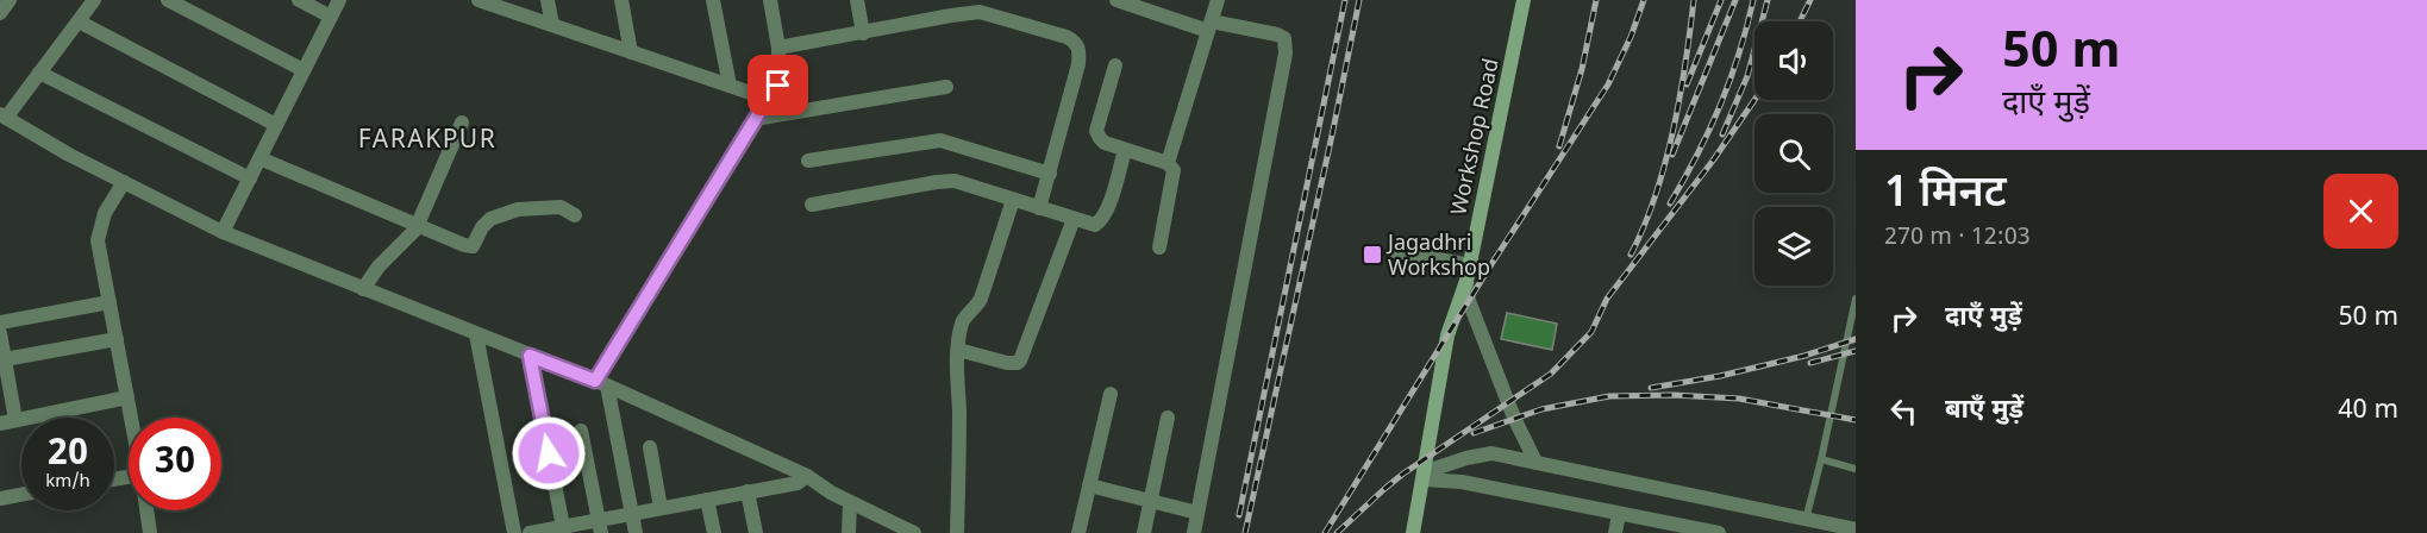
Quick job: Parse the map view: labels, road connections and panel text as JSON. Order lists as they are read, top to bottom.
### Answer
{
  "streets": {
    "main road": ["Workshop Road"]
  },
  "districts": ["FARAKPUR"],
  "places": {
    "transit": ["Jagadhri Workshop"]
  },
  "page": {
    "turn": ["50 m", "दाएँ मुड़ें"],
    "heading": ["1 मिनट", "270 m · 12:03"],
    "list": [
      {
        "name": "दाएँ मुड़ें",
        "value": "50 m"
      },
      {
        "name": "बाएँ मुड़ें",
        "value": "40 m"
      }
    ],
    "speed": "20 km/h",
    "limit": "30"
  }
}
